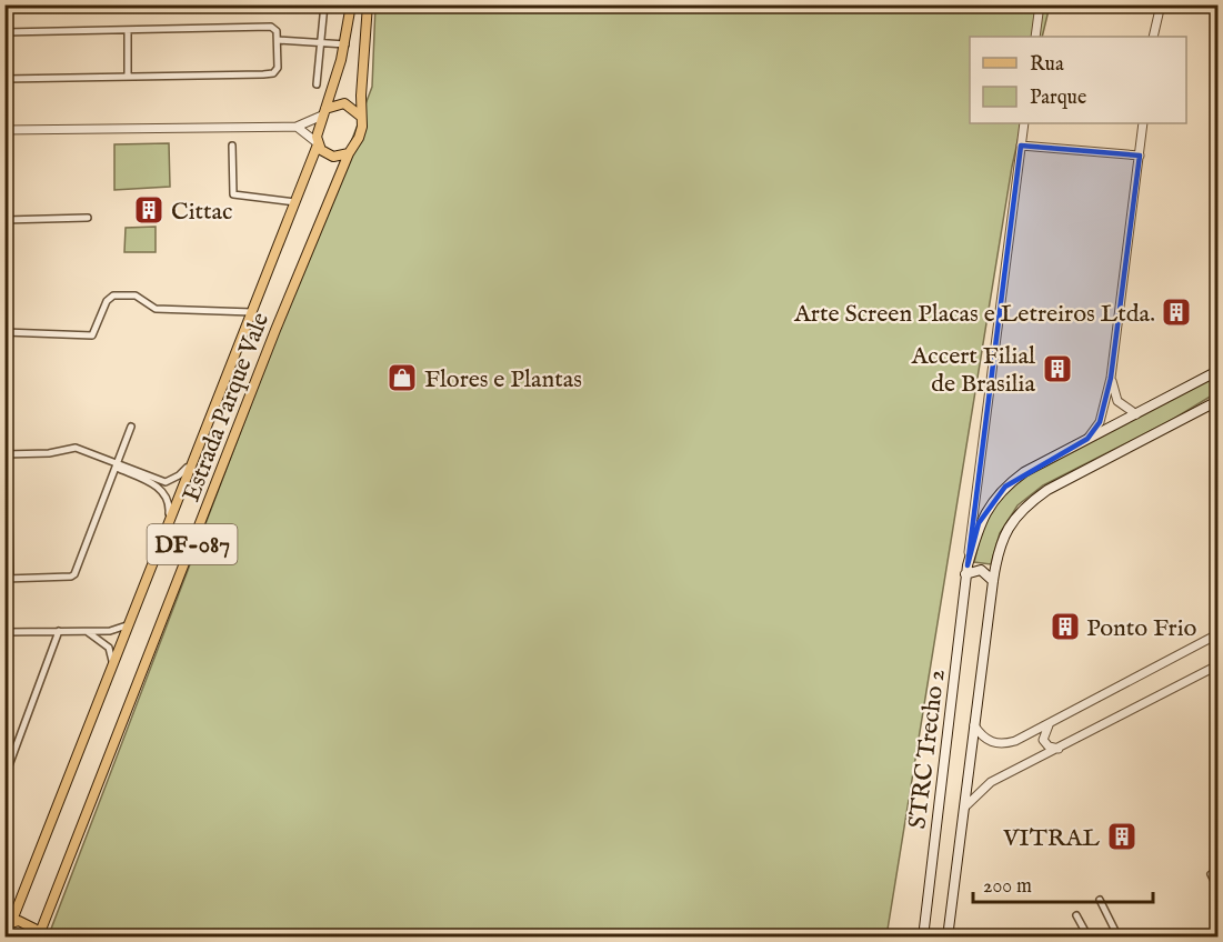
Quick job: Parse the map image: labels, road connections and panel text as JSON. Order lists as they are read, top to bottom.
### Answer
{
  "streets": {
    "main road": ["Estrada Parque Vale", "DF-087", "STRC Trecho 2"]
  },
  "crossings": [
    ["Estrada Parque Vale", "DF-087"]
  ],
  "places": {
    "building": [
      "Cittac",
      "Arte Screen Placas e Letreiros Ltda.",
      "Accert Filial de Brasilia",
      "Ponto Frio",
      "VITRAL"
    ],
    "shop": ["Flores e Plantas"]
  },
  "legend": ["Rua", "Parque"],
  "scale_bar": "200 m"
}
